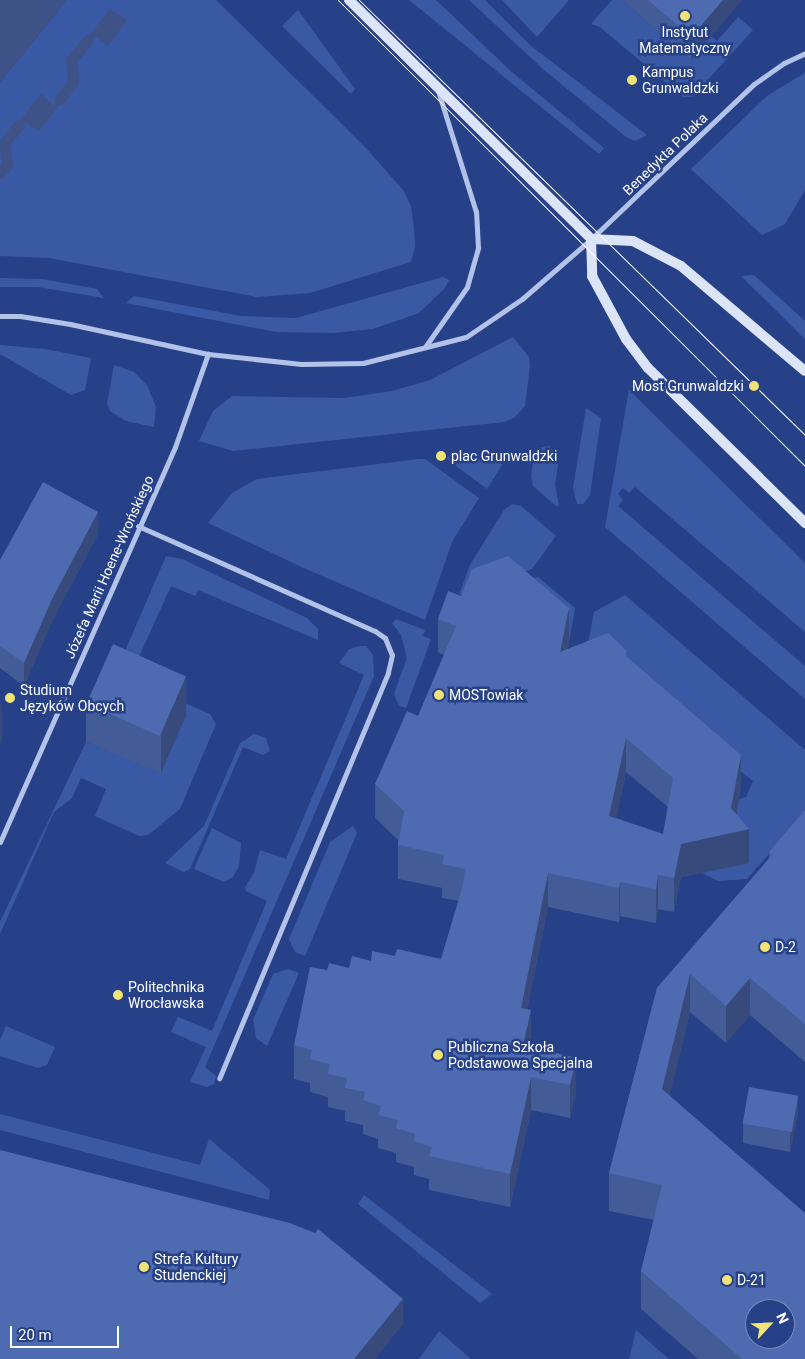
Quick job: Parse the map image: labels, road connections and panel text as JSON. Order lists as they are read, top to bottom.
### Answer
{
  "streets": {
    "street": ["Benedykta Polaka", "Józefa Marii Hoene-Wrońskiego"]
  },
  "crossings": [
    ["Benedykta Polaka", "Józefa Marii Hoene-Wrońskiego"]
  ],
  "places": [
    "Instytut Matematyczny",
    "Kampus Grunwaldzki",
    "Most Grunwaldzki",
    "plac Grunwaldzki",
    "MOSTowiak",
    "Studium Języków Obcych",
    "D-2",
    "Politechnika Wrocławska",
    "Publiczna Szkoła Podstawowa Specjalna",
    "Strefa Kultury Studenckiej",
    "D-21"
  ],
  "scale_bar": "20 m",
  "north": "top right"
}
